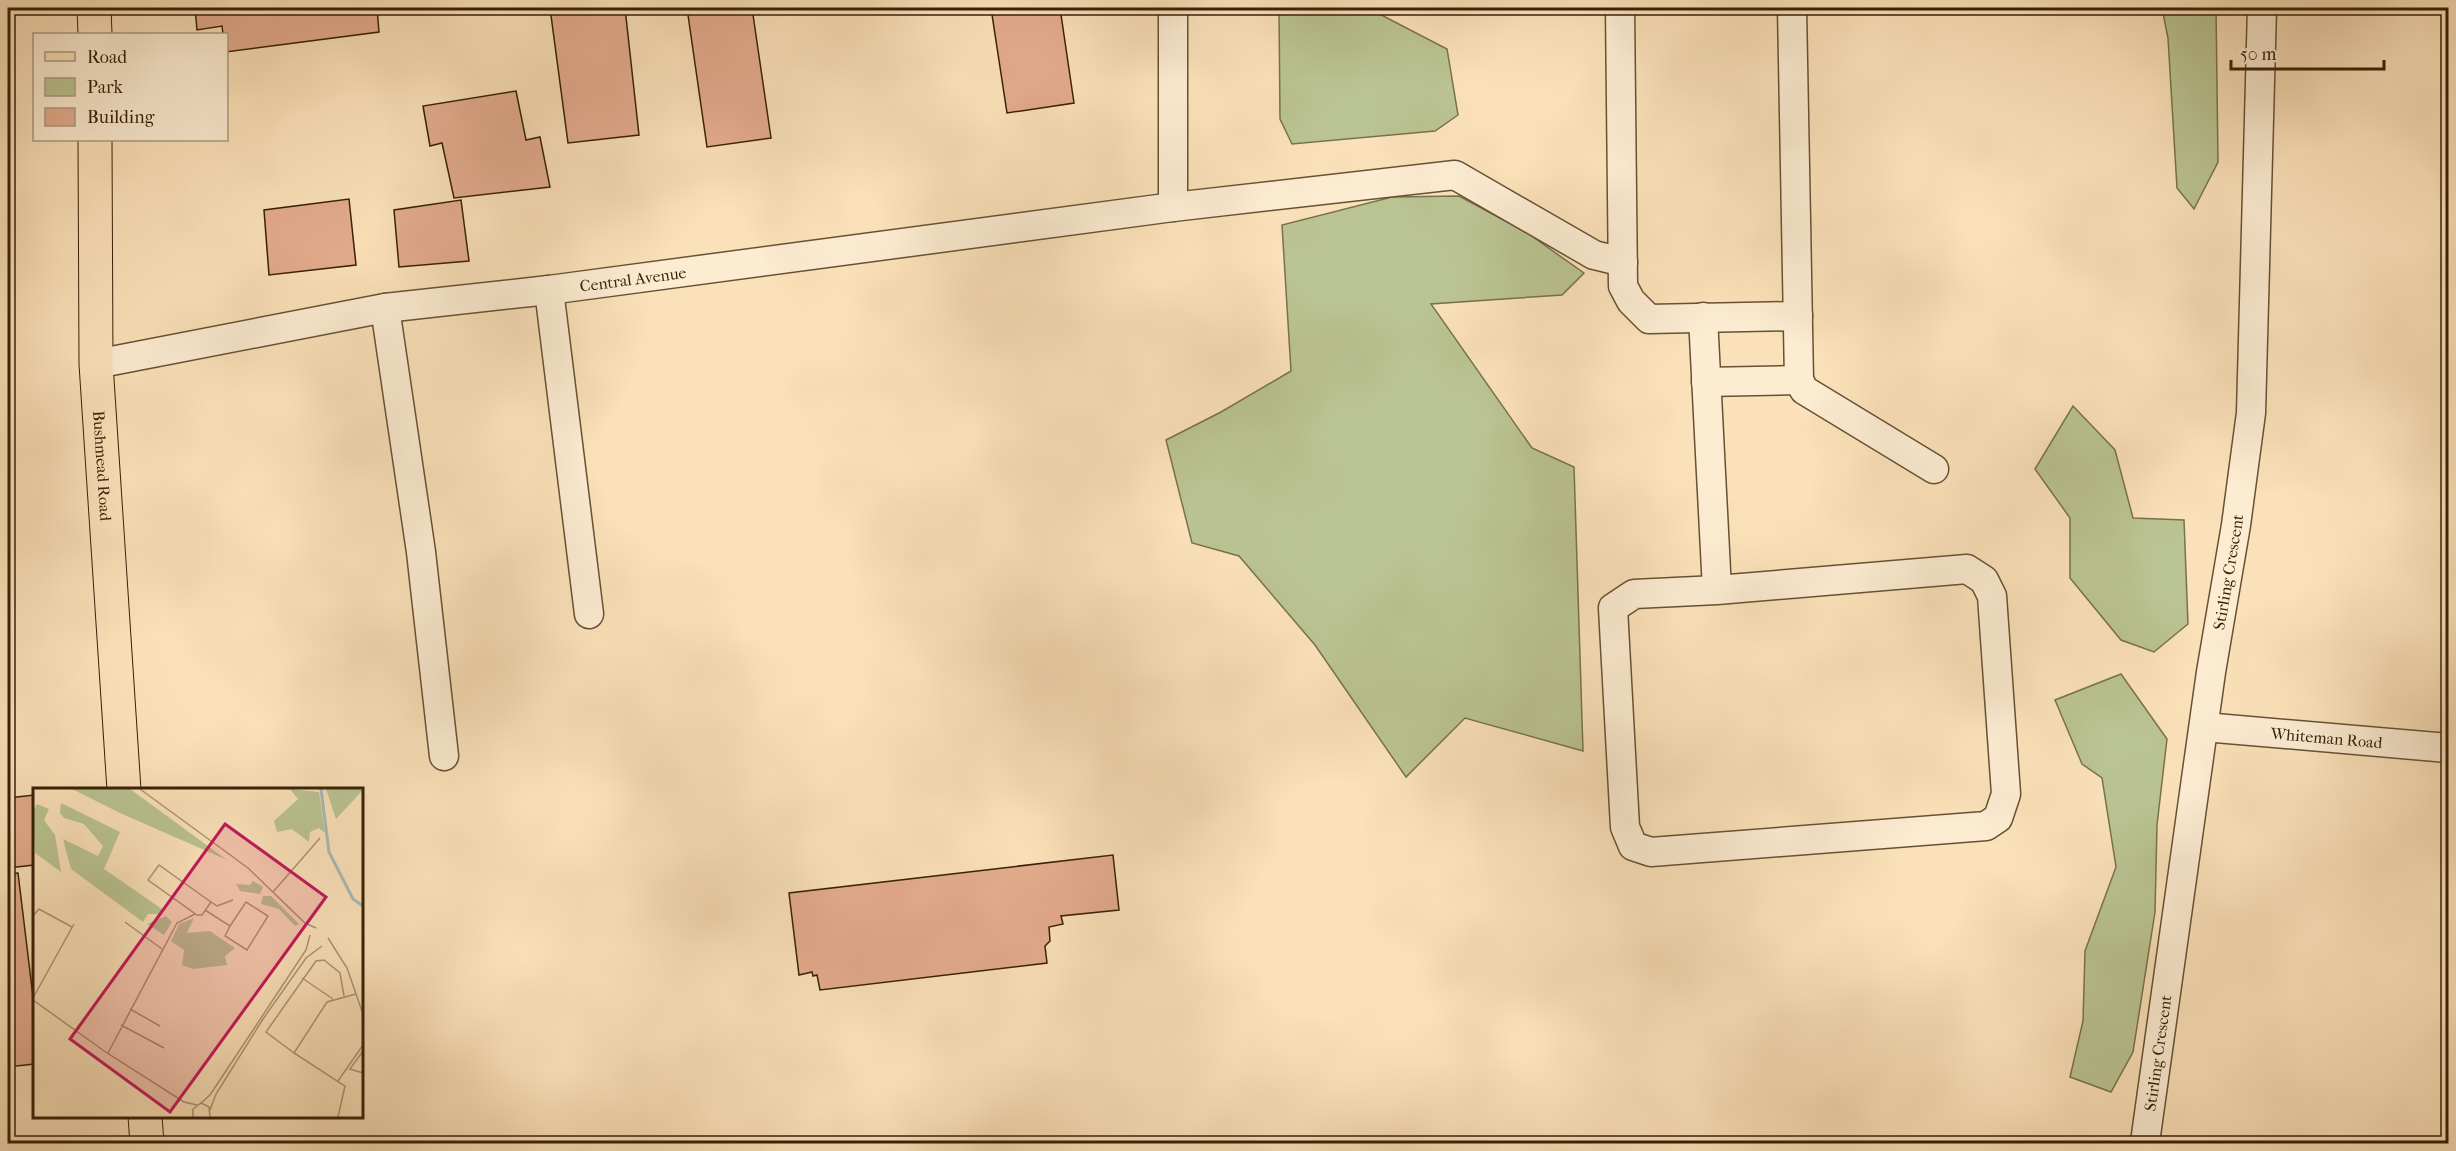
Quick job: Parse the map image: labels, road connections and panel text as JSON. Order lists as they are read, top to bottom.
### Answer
{
  "streets": {
    "main road": ["Bushmead Road"],
    "street": ["Central Avenue", "Stirling Crescent", "Whiteman Road"]
  },
  "crossings": [
    ["Central Avenue", "Bushmead Road"],
    ["Stirling Crescent", "Whiteman Road"]
  ],
  "legend": ["Road", "Park", "Building"],
  "scale_bar": "50 m"
}
